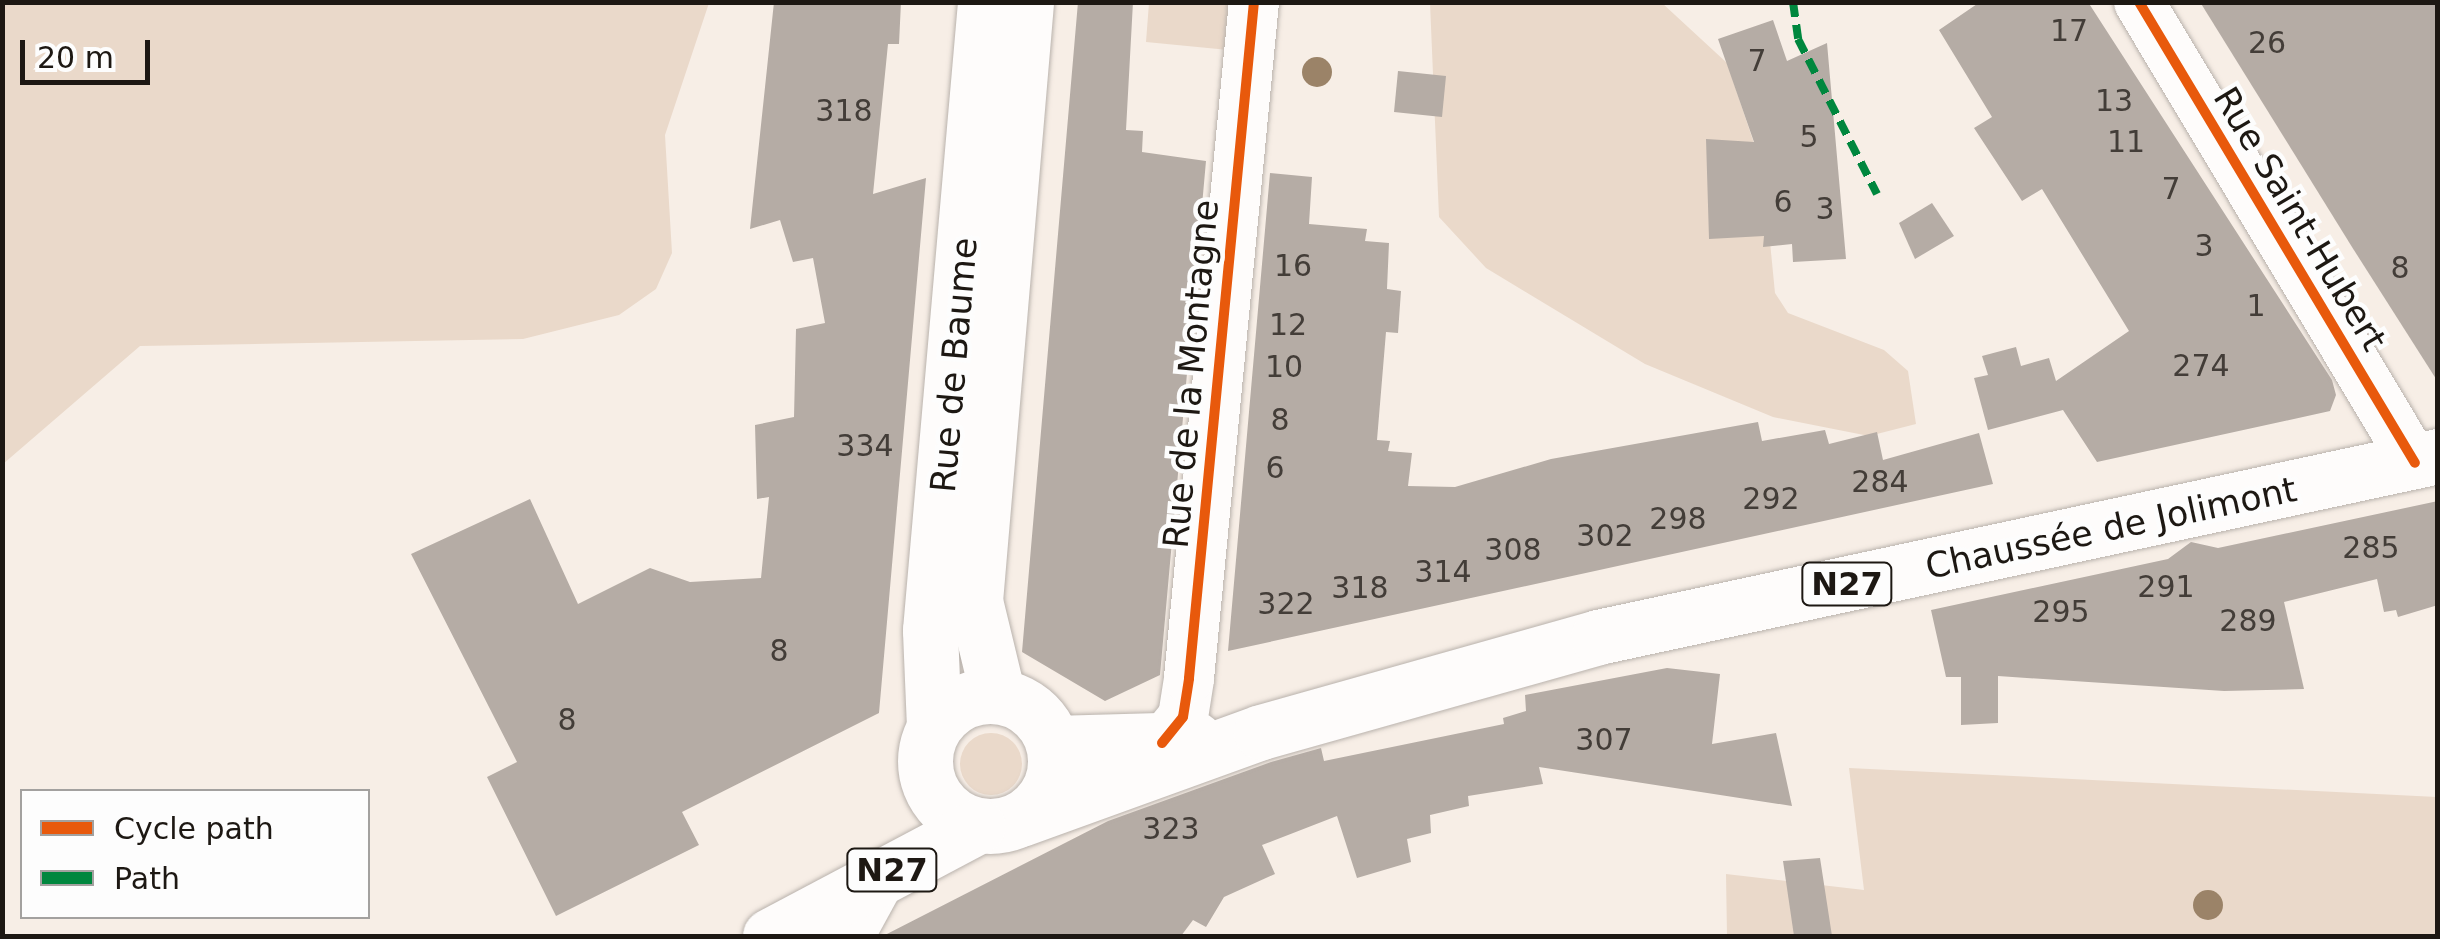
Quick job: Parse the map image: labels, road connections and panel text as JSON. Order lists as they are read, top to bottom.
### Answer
{
  "streets": {
    "main road": ["Rue de Baume", "Chaussée de Jolimont", "N27"],
    "street": ["Rue Saint-Hubert", "Rue de la Montagne"]
  },
  "crossings": [
    ["Rue Saint-Hubert", "Chaussée de Jolimont"],
    ["Rue de Baume", "Chaussée de Jolimont"],
    ["Rue de Baume", "N27"],
    ["Rue de la Montagne", "Chaussée de Jolimont"],
    ["Chaussée de Jolimont", "N27"]
  ],
  "house_numbers": [
    "17",
    "26",
    "7",
    "13",
    "318",
    "5",
    "11",
    "7",
    "6",
    "3",
    "3",
    "16",
    "8",
    "1",
    "12",
    "274",
    "10",
    "8",
    "334",
    "6",
    "284",
    "292",
    "298",
    "302",
    "285",
    "308",
    "314",
    "291",
    "318",
    "322",
    "295",
    "289",
    "8",
    "8",
    "307",
    "323"
  ],
  "legend": ["Cycle path", "Path"],
  "scale_bar": "20 m"
}
